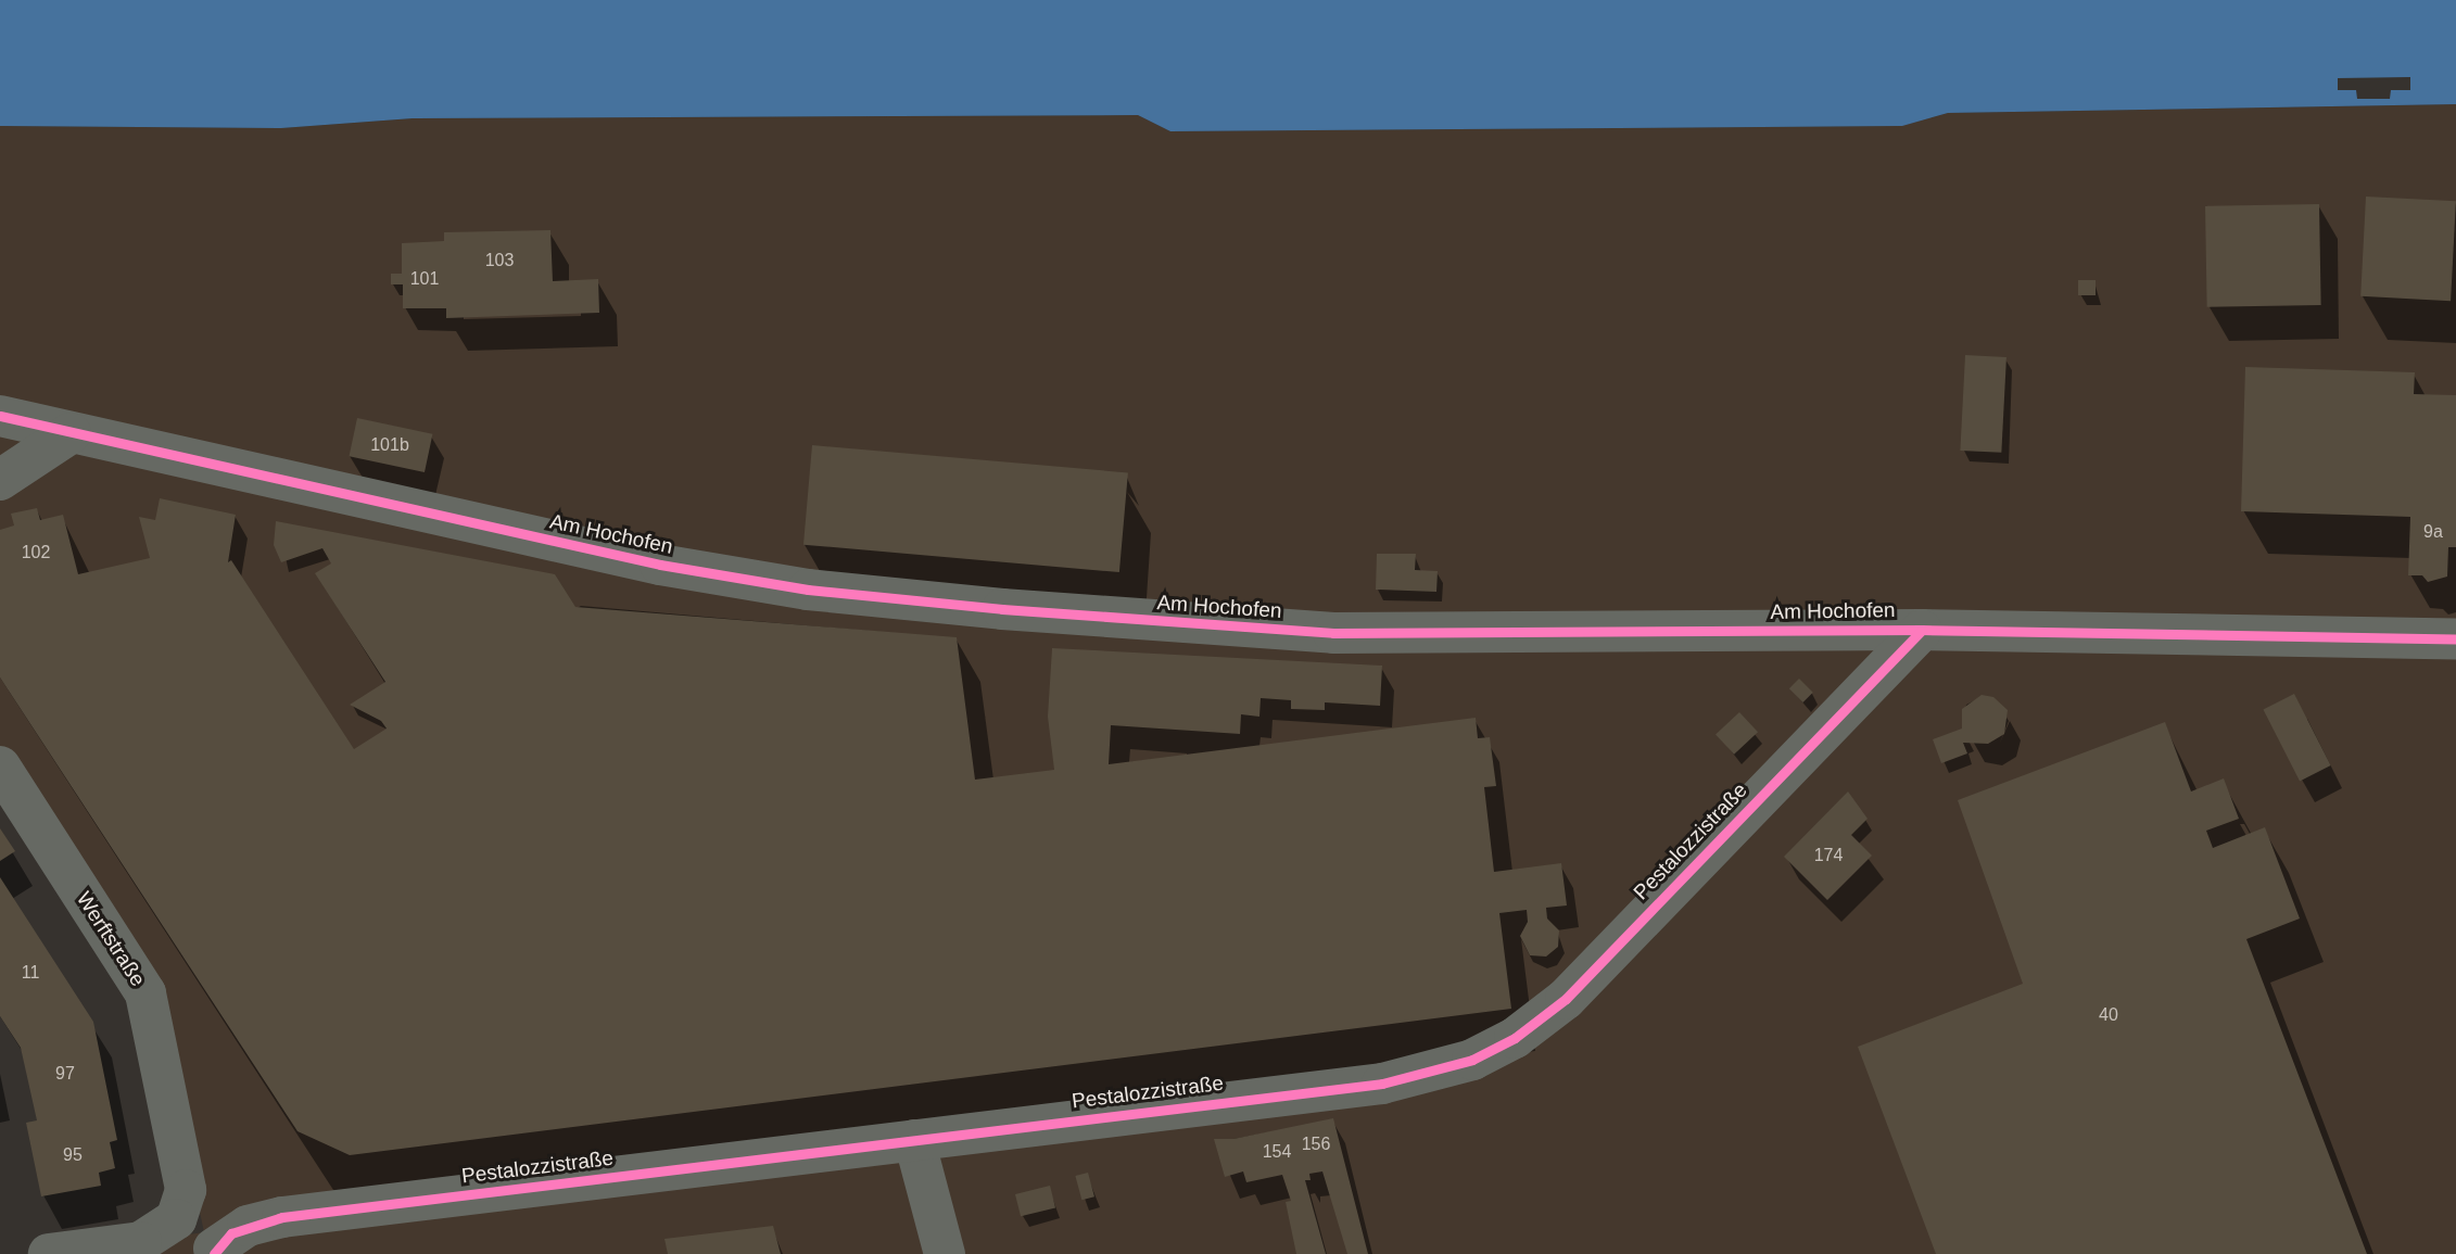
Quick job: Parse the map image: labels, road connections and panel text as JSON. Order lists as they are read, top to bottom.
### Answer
{
  "streets": {
    "street": ["Am Hochofen", "Pestalozzistraße", "Werftstraße"]
  },
  "crossings": [
    ["Am Hochofen", "Pestalozzistraße"],
    ["Pestalozzistraße", "Werftstraße"]
  ],
  "house_numbers": [
    "103",
    "101",
    "101b",
    "9a",
    "102",
    "174",
    "11",
    "40",
    "97",
    "156",
    "154",
    "95"
  ]
}
